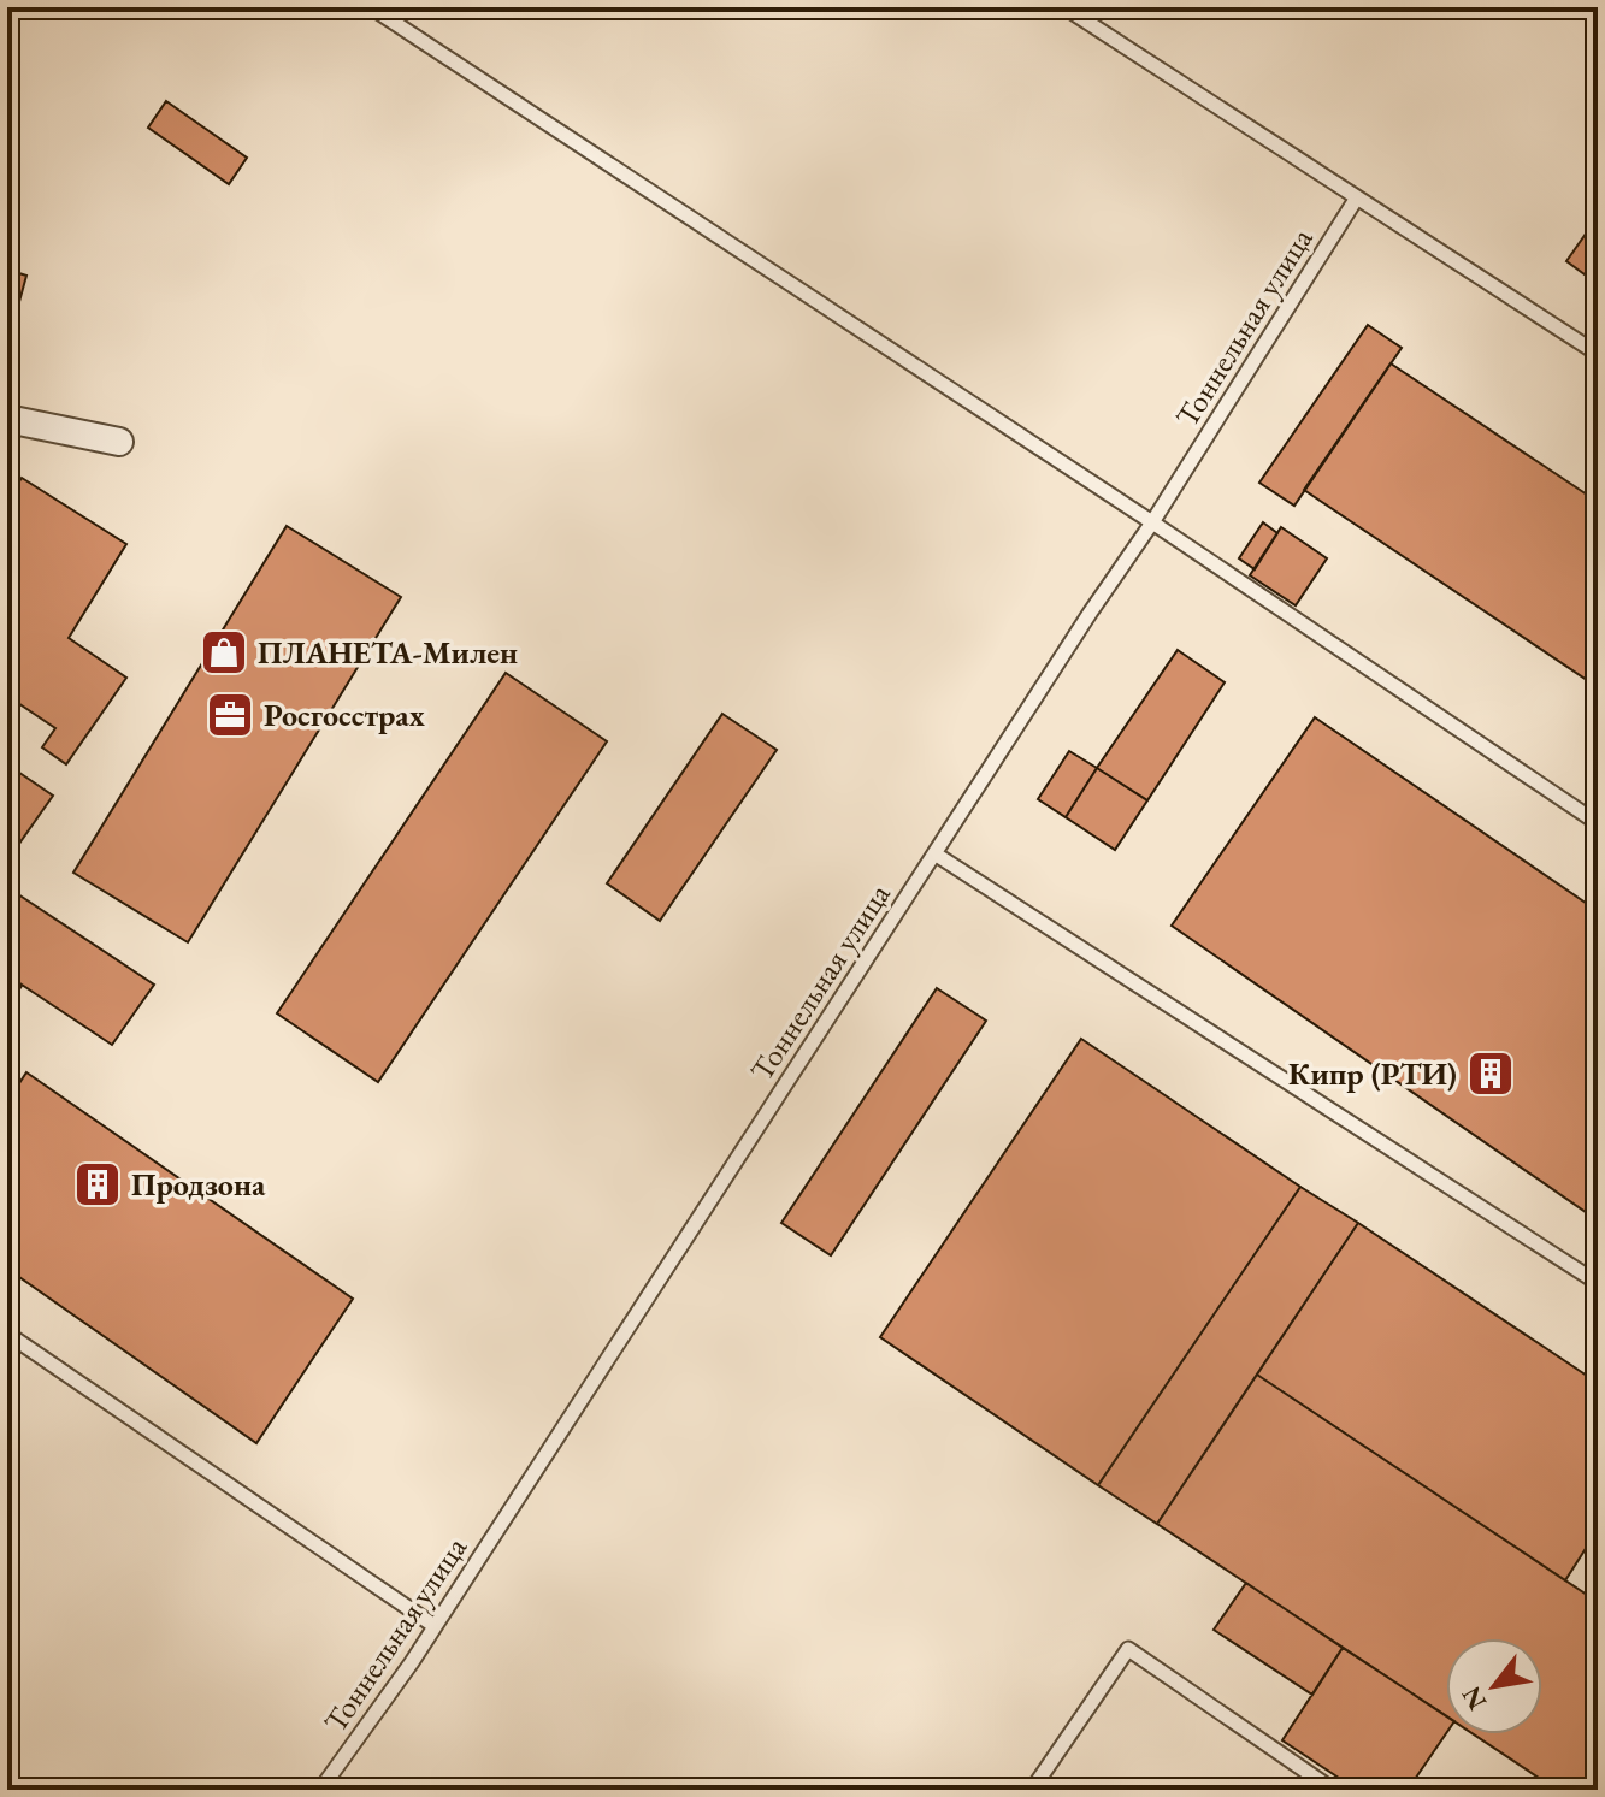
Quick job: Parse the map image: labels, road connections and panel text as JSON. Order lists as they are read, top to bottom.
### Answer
{
  "streets": {
    "lane": ["Тоннельная улица"]
  },
  "places": {
    "shop": ["ПЛАНЕТА-Милен"],
    "office": ["Росгосстрах"],
    "building": ["Кипр (РТИ)", "Продзона"]
  },
  "north": "bottom left"
}
